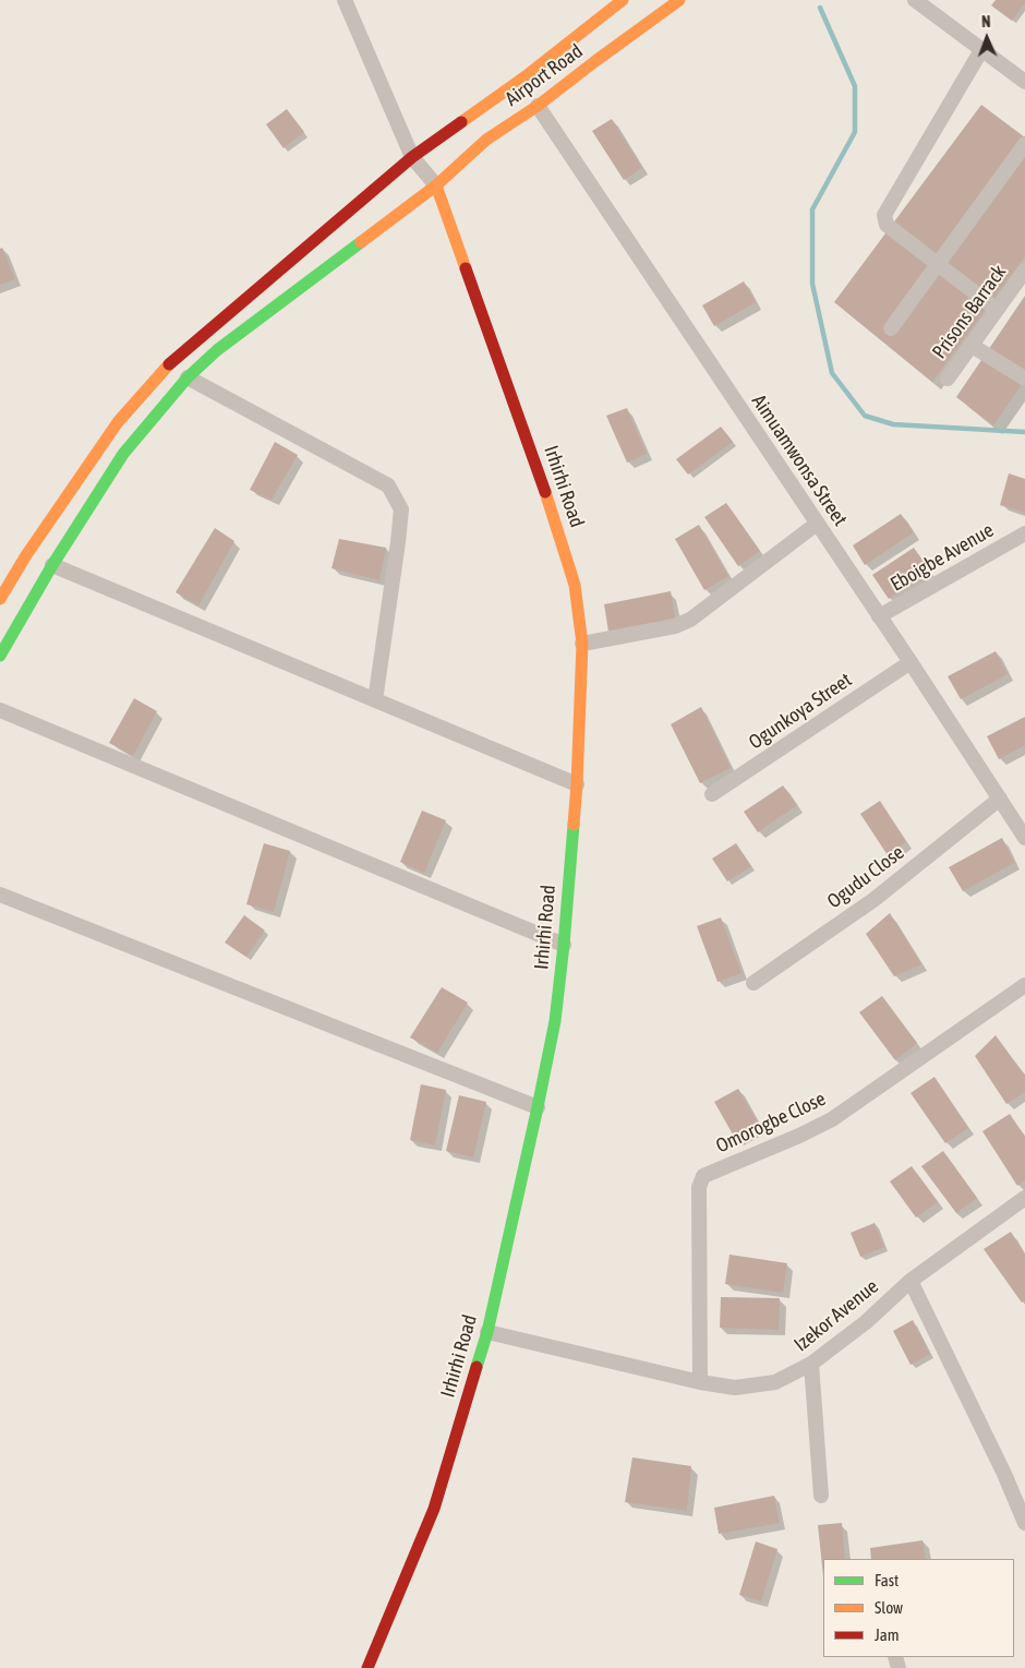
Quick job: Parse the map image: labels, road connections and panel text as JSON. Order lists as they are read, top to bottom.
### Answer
{
  "streets": {
    "main road": ["Airport Road", "Irhirhi Road"],
    "street": [
      "Prisons Barrack",
      "Aimuamwonsa Street",
      "Eboigbe Avenue",
      "Ogunkoya Street",
      "Ogudu Close",
      "Omorogbe Close",
      "Izekor Avenue"
    ]
  },
  "crossings": [
    ["Airport Road", "Aimuamwonsa Street"],
    ["Airport Road", "Irhirhi Road"],
    ["Aimuamwonsa Street", "Eboigbe Avenue"],
    ["Aimuamwonsa Street", "Ogunkoya Street"],
    ["Aimuamwonsa Street", "Ogudu Close"],
    ["Irhirhi Road", "Izekor Avenue"],
    ["Omorogbe Close", "Izekor Avenue"]
  ],
  "legend": ["Fast", "Slow", "Jam"],
  "north": "top"
}
